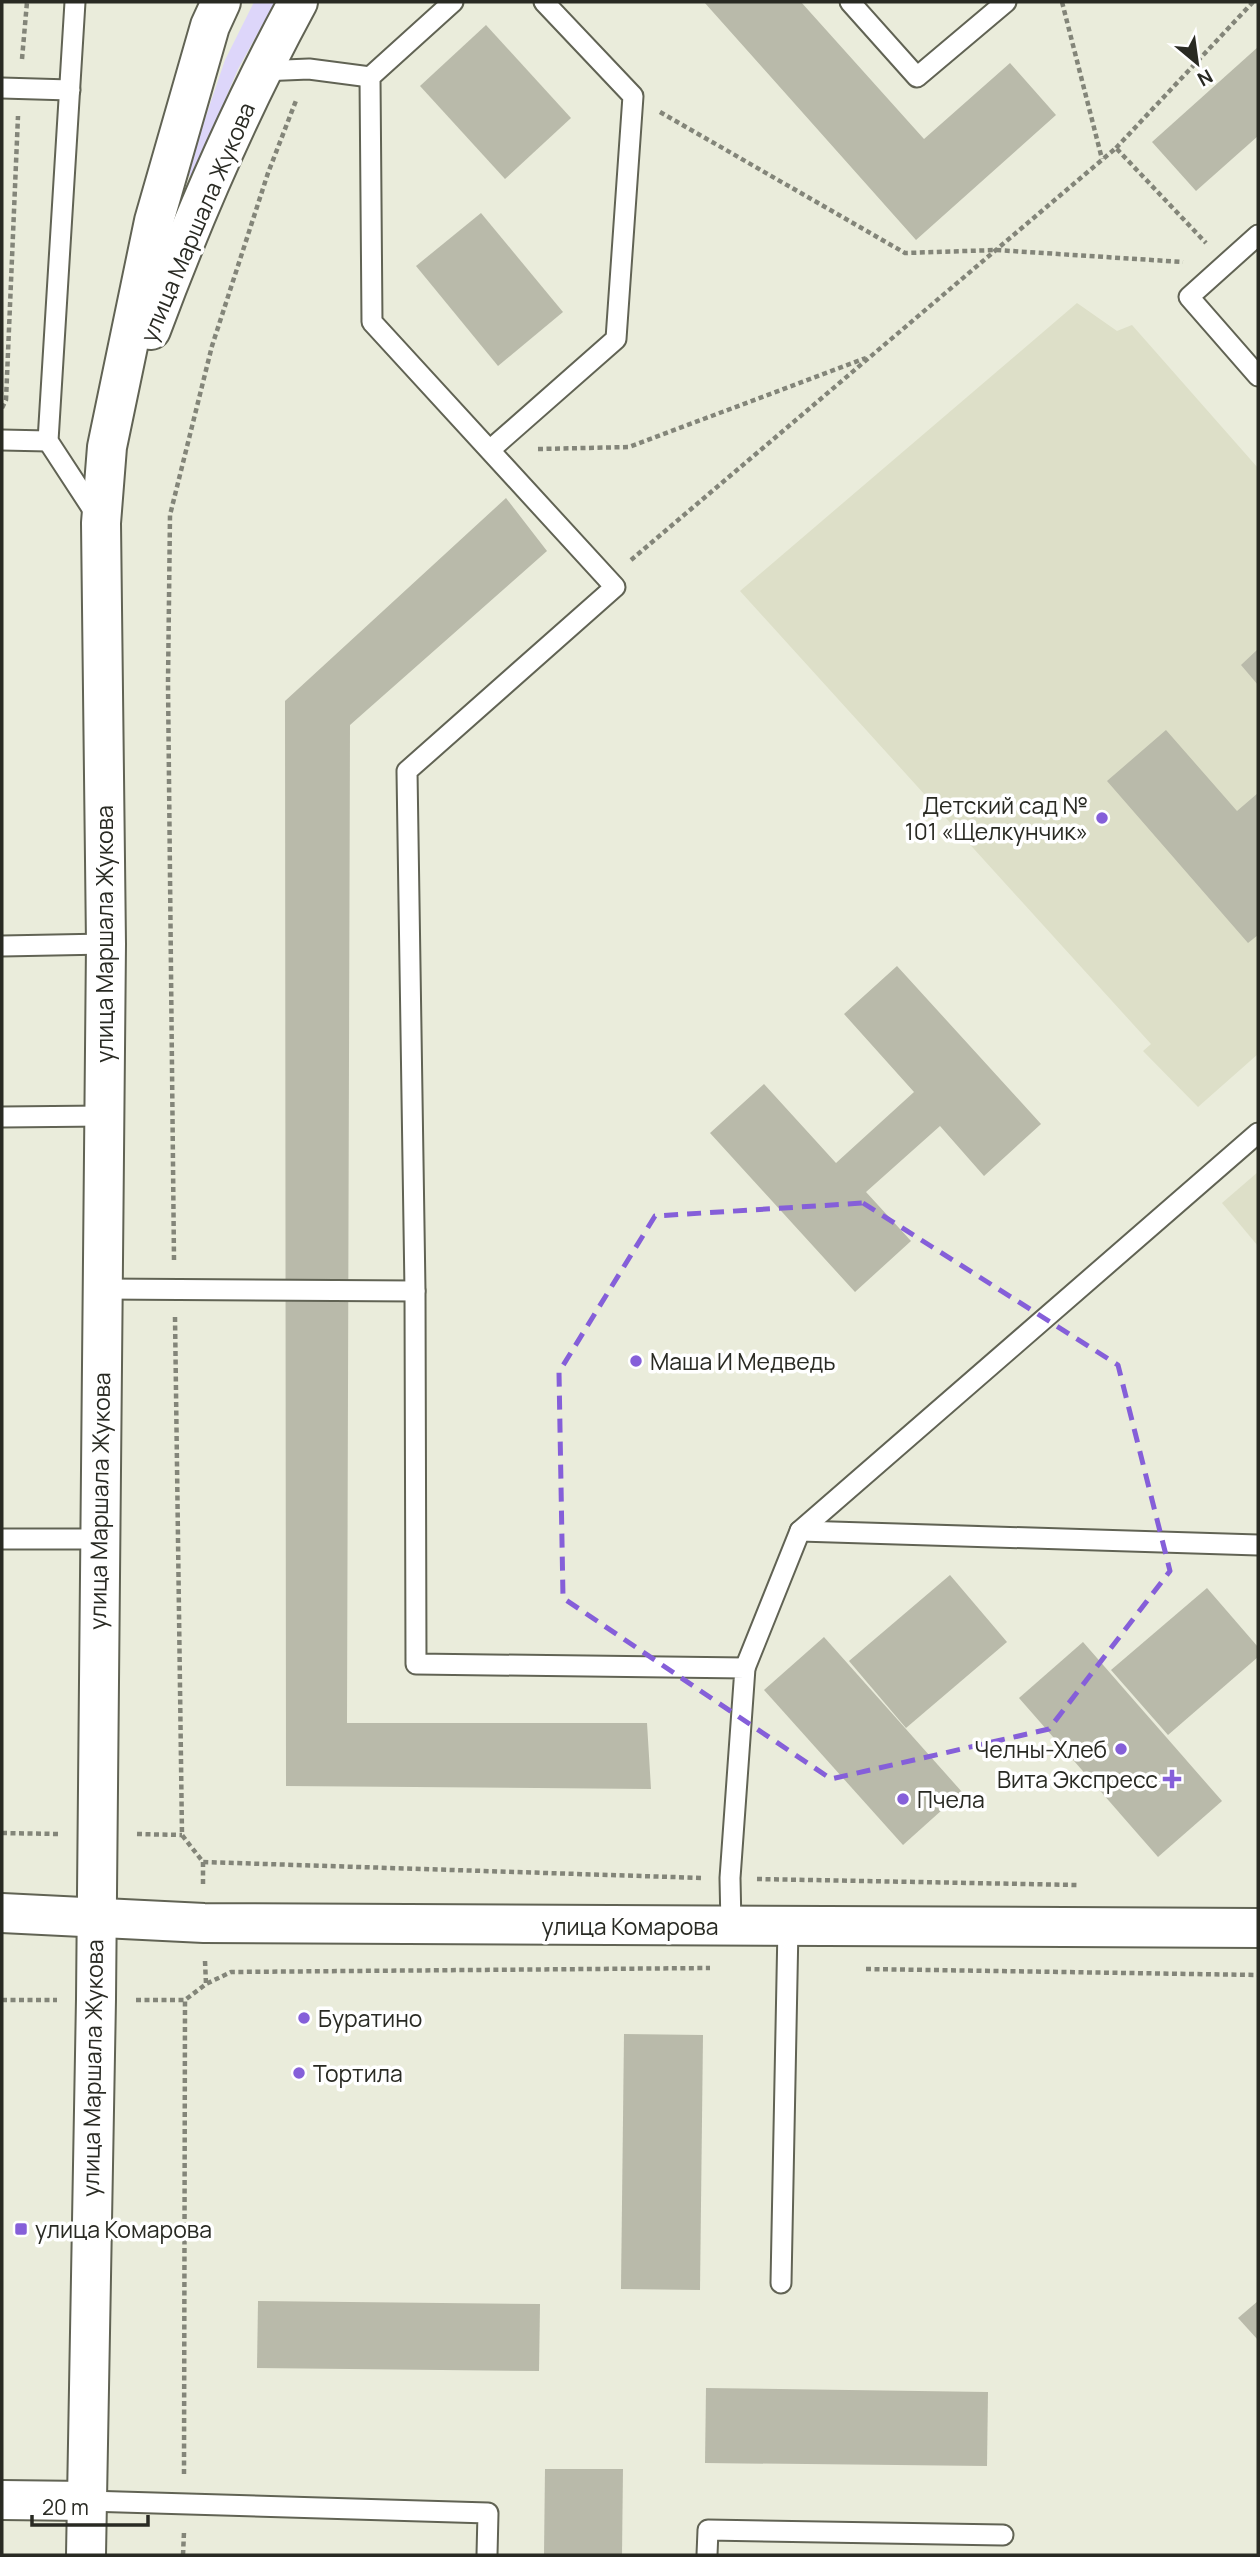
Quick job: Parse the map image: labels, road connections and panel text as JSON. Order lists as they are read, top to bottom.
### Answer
{
  "streets": {
    "street": ["улица Маршала Жукова", "улица Комарова"]
  },
  "crossings": [
    ["улица Маршала Жукова", "улица Комарова"]
  ],
  "places": {
    "other": [
      "Детский сад № 101 «Щелкунчик»",
      "Маша И Медведь",
      "Челны-Хлеб",
      "Пчела",
      "Буратино",
      "Тортила"
    ],
    "health": ["Вита Экспресс"],
    "transit": ["улица Комарова"]
  },
  "scale_bar": "20 m",
  "north": "bottom right"
}
